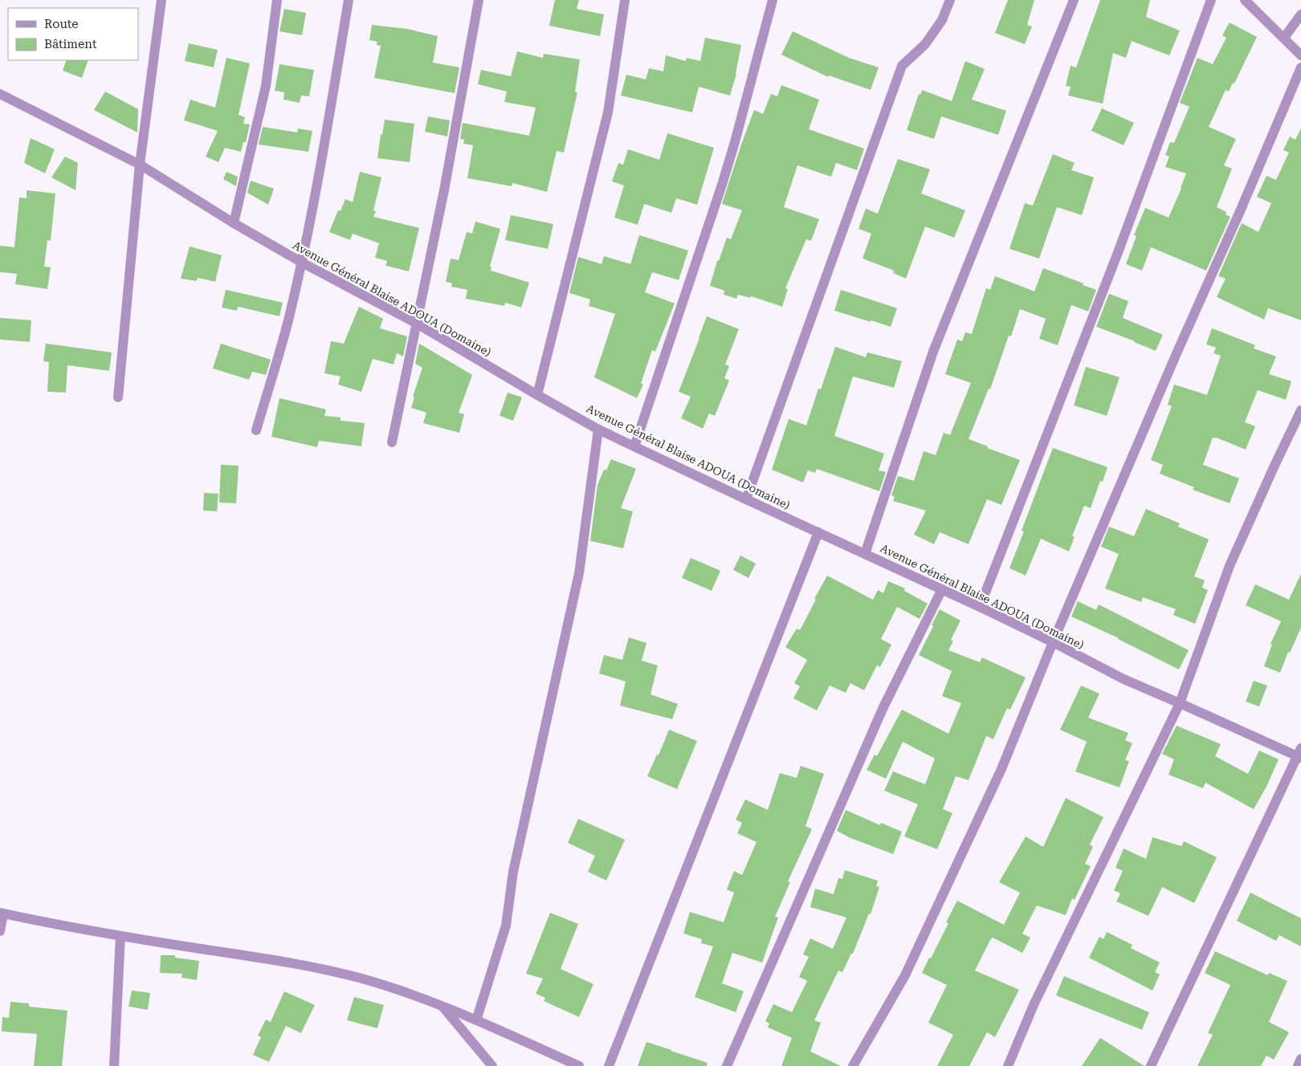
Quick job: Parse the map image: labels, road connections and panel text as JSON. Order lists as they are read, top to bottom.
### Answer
{
  "streets": {
    "street": ["Avenue Général Blaise ADOUA (Domaine)"]
  },
  "legend": ["Route", "Bâtiment"]
}
